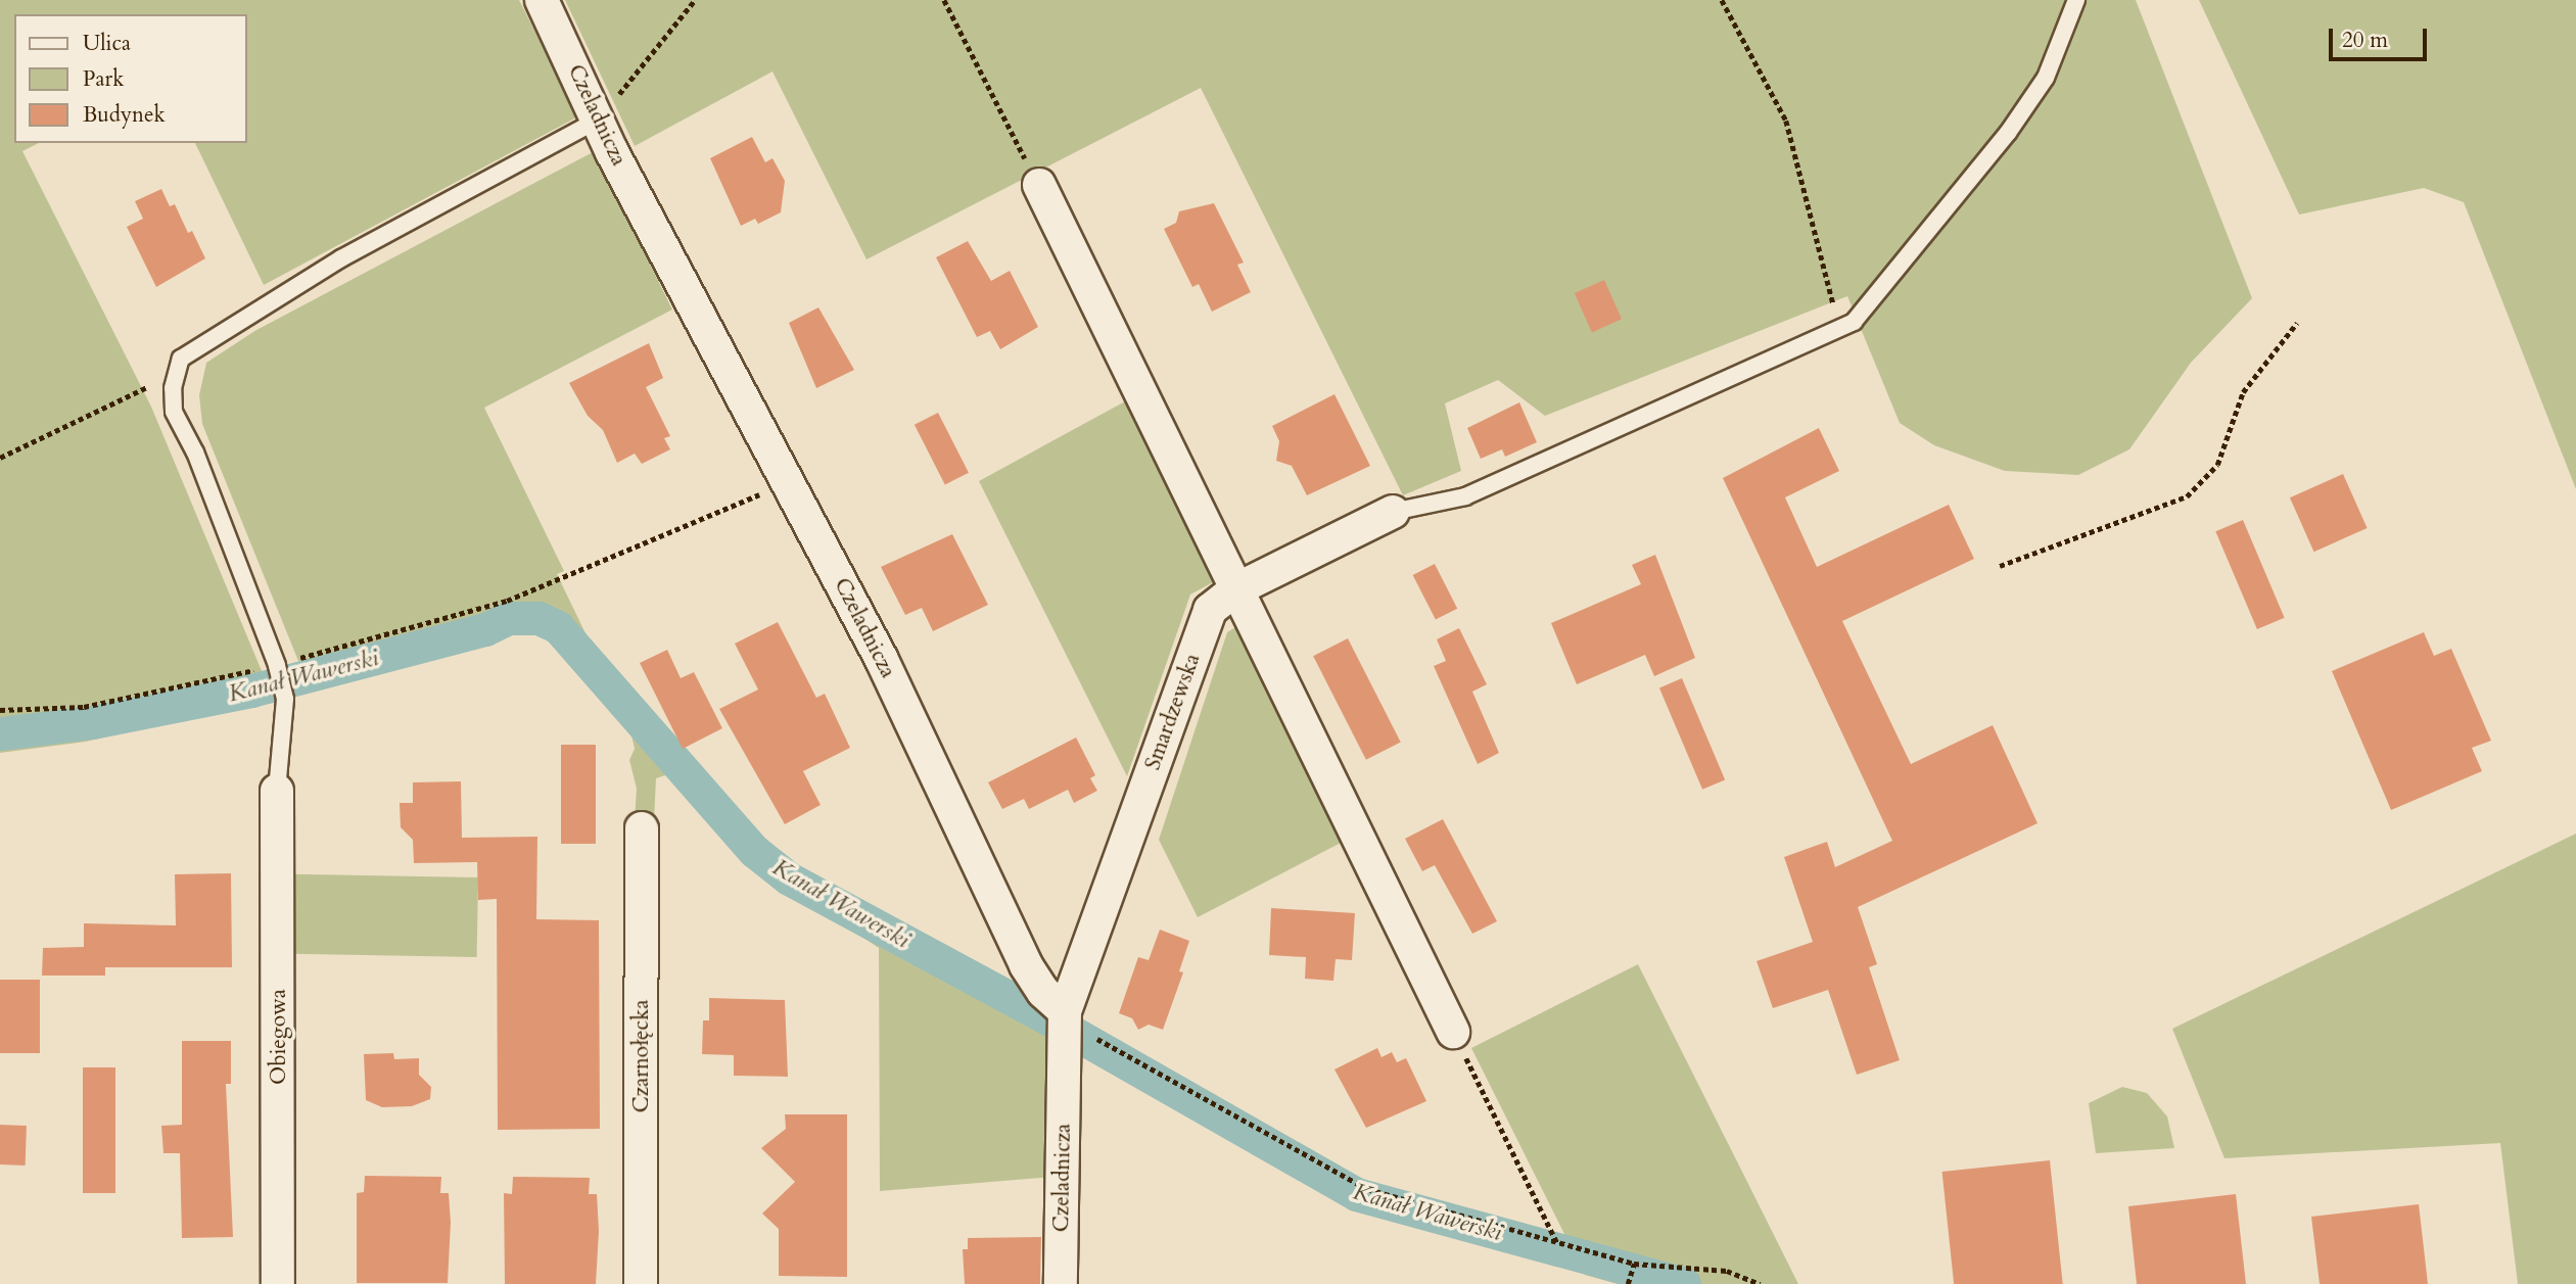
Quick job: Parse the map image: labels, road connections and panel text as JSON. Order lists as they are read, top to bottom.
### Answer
{
  "streets": {
    "street": [
      "Czeladnicza",
      "Smardzewska",
      "Obiegowa",
      "Czarnołęcka"
    ]
  },
  "crossings": [
    ["Czeladnicza", "Smardzewska"]
  ],
  "water": ["Kanał Wawerski"],
  "legend": ["Ulica", "Park", "Budynek"],
  "scale_bar": "20 m"
}
